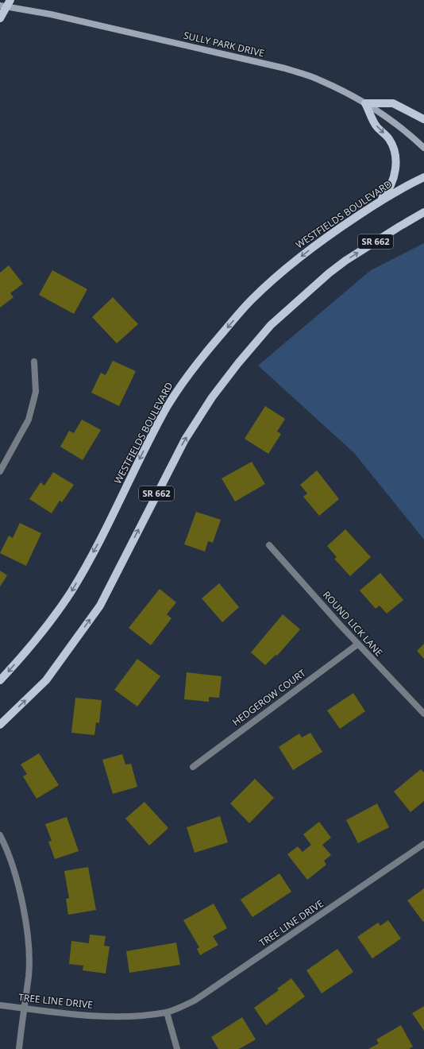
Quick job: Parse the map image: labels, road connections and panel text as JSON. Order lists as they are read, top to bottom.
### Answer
{
  "streets": {
    "main road": ["SULLY PARK DRIVE", "WESTFIELDS BOULEVARD", "SR 662"],
    "street": ["ROUND LICK LANE", "HEDGEROW COURT", "TREE LINE DRIVE"]
  },
  "crossings": [
    ["ROUND LICK LANE", "HEDGEROW COURT"]
  ]
}
